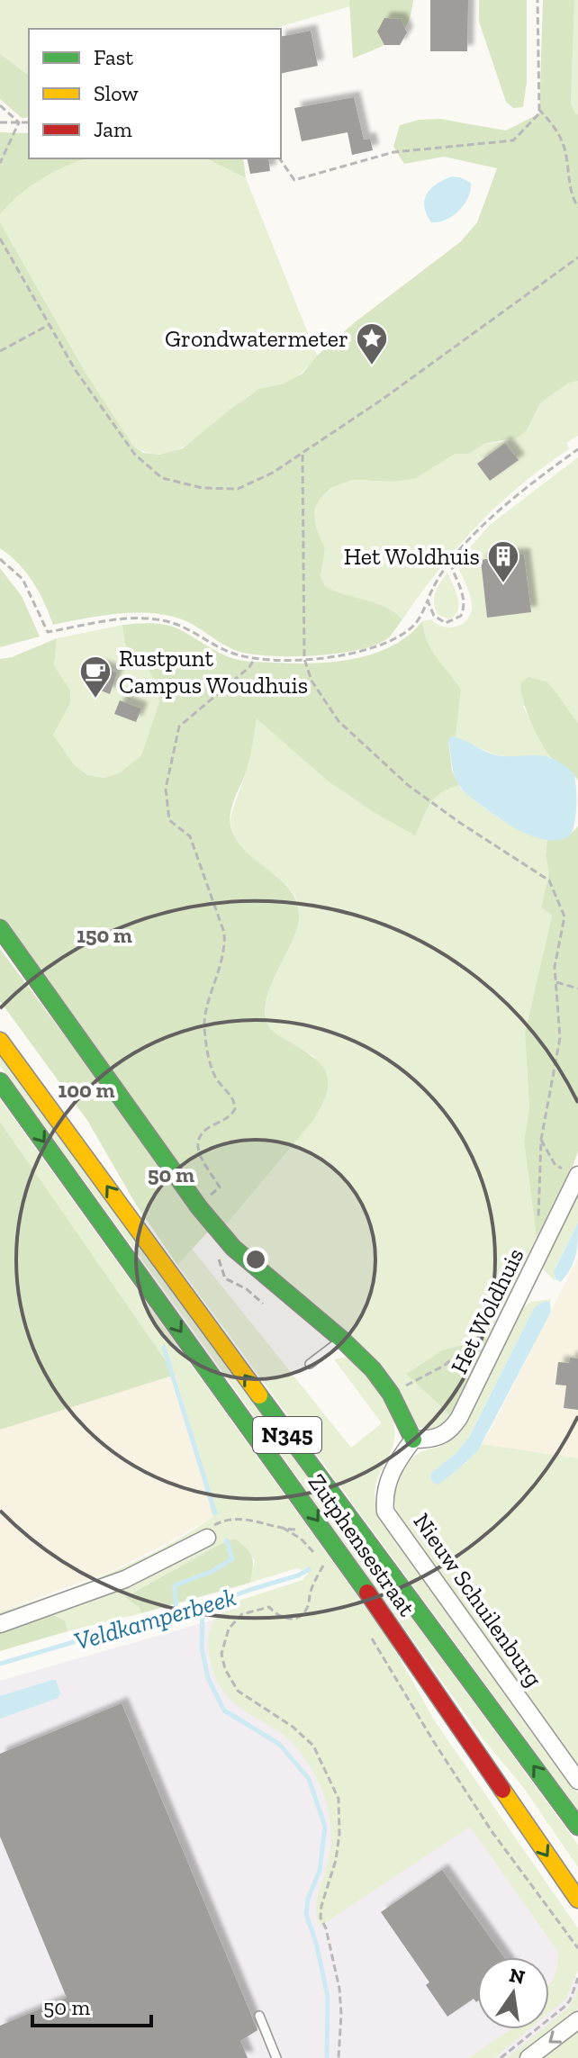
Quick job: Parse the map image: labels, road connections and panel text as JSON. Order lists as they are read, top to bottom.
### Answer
{
  "streets": {
    "main road": ["N345", "Zutphensestraat"],
    "street": ["Het Woldhuis", "Nieuw Schuilenburg"]
  },
  "crossings": [
    ["Het Woldhuis", "Nieuw Schuilenburg"]
  ],
  "water": ["Veldkamperbeek"],
  "places": {
    "place": ["Grondwatermeter"],
    "building": ["Het Woldhuis"],
    "cafe": ["Rustpunt Campus Woudhuis"]
  },
  "legend": ["Fast", "Slow", "Jam"],
  "scale_bar": "50 m",
  "north": "top",
  "rings": ["150 m", "100 m", "50 m"]
}
